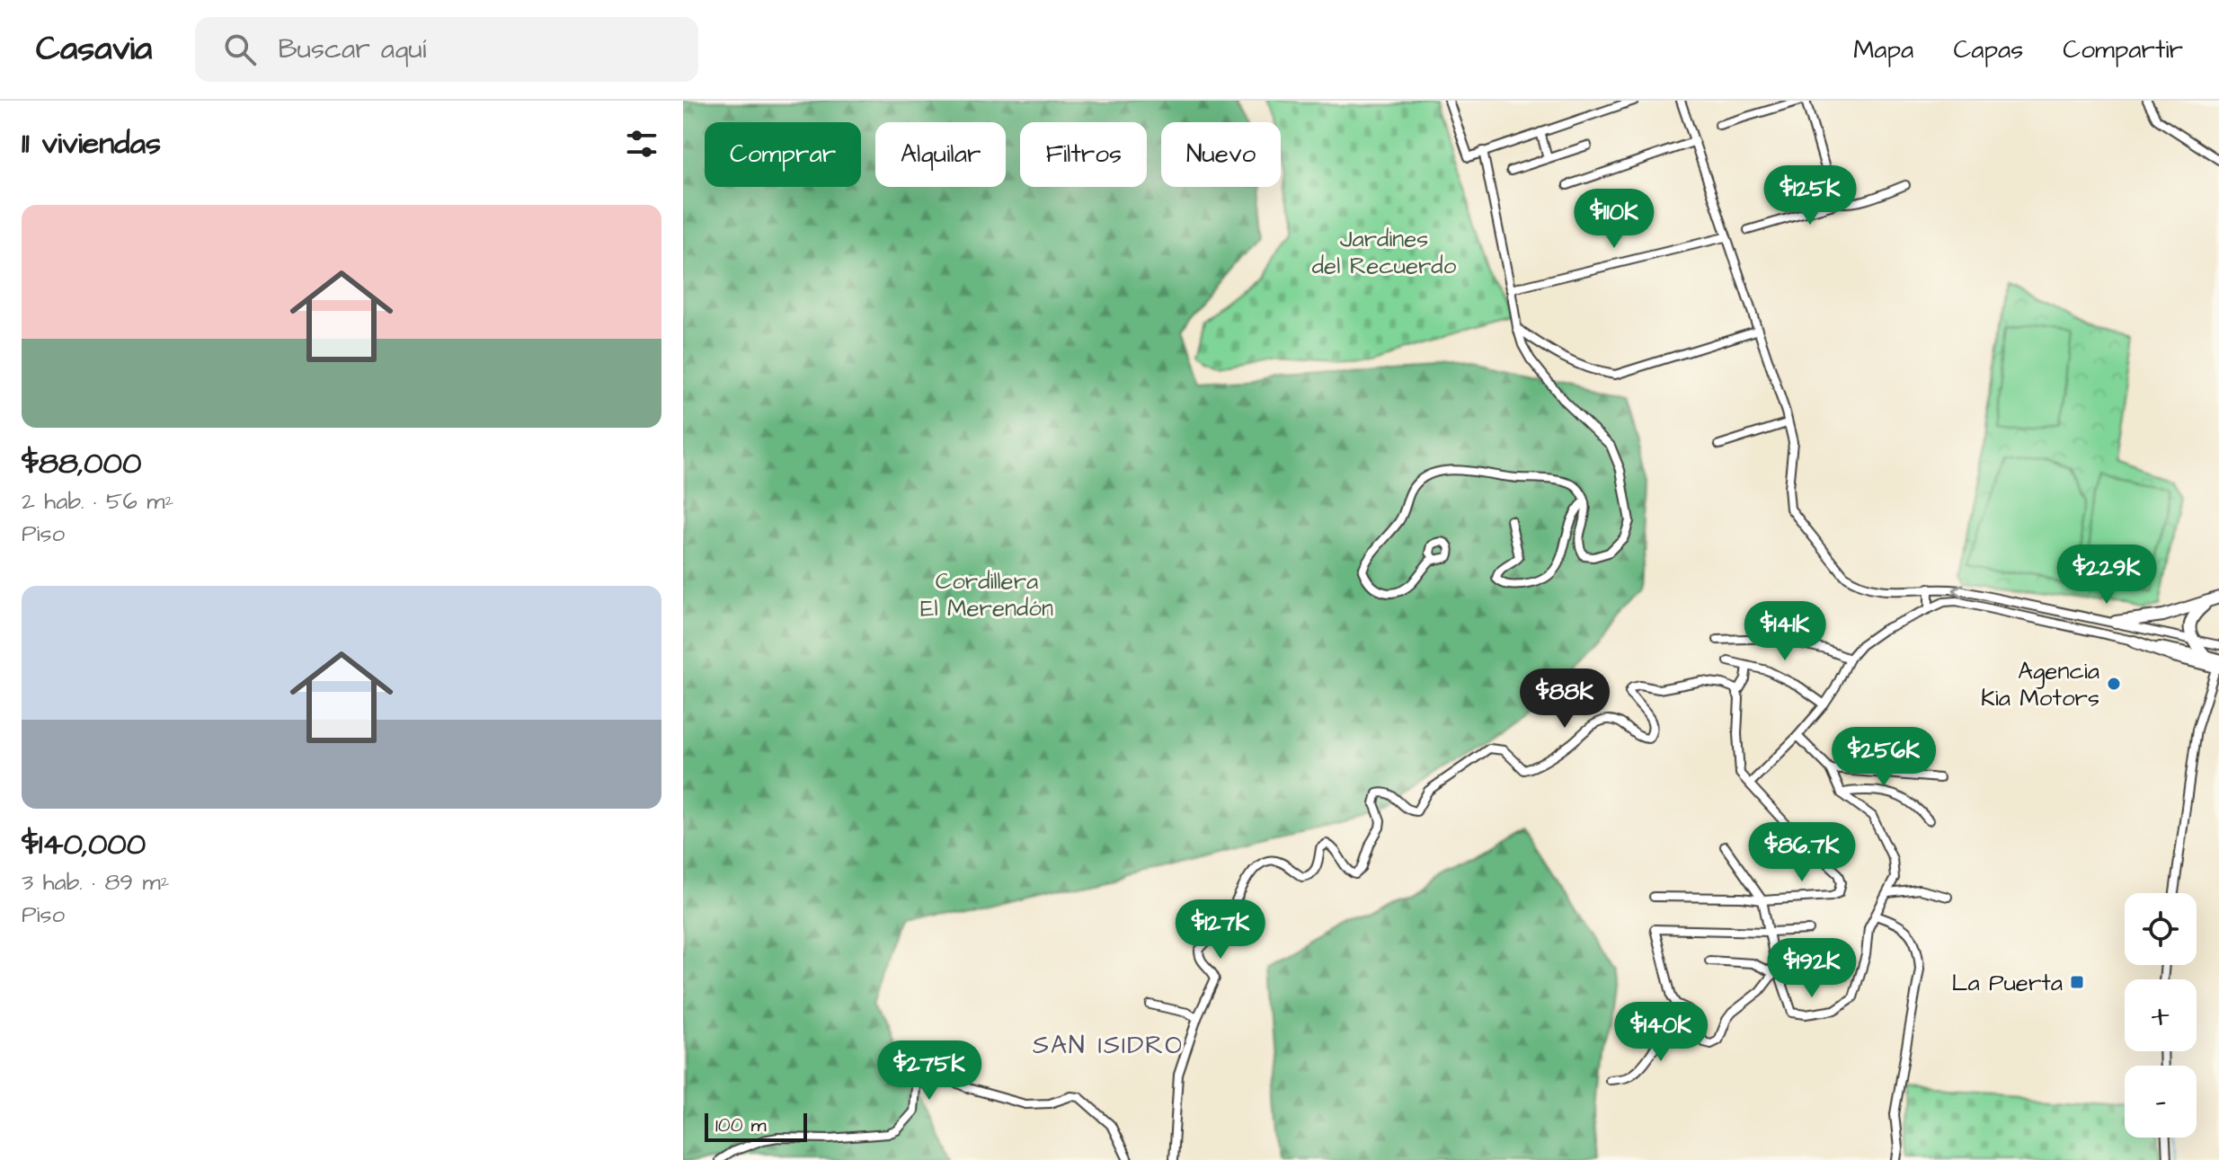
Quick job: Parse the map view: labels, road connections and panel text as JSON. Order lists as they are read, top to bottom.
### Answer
{
  "districts": ["SAN ISIDRO"],
  "parks": ["Jardines del Recuerdo", "Cordillera El Merendón"],
  "places": {
    "other": ["Agencia Kia Motors"],
    "transit": ["La Puerta"]
  },
  "scale_bar": "100 m",
  "page": {
    "header": "Casavia",
    "search": "Buscar aquí",
    "nav": ["Mapa", "Capas", "Compartir"],
    "heading": "11 viviendas",
    "chip": [
      "Comprar",
      "Alquilar",
      "Filtros",
      "Nuevo"
    ],
    "price": [
      "$125K",
      "$110K",
      "$229K",
      "$141K",
      "$88K",
      "$256K",
      "$86.7K",
      "$127K",
      "$192K",
      "$140K",
      "$275K"
    ],
    "list": [
      {
        "name": "$88,000",
        "note": "2 hab. · 56 m² · Piso"
      },
      {
        "name": "$140,000",
        "note": "3 hab. · 89 m² · Piso"
      }
    ],
    "map_buttons": ["+", "−"],
    "scale": "100 m"
  }
}
